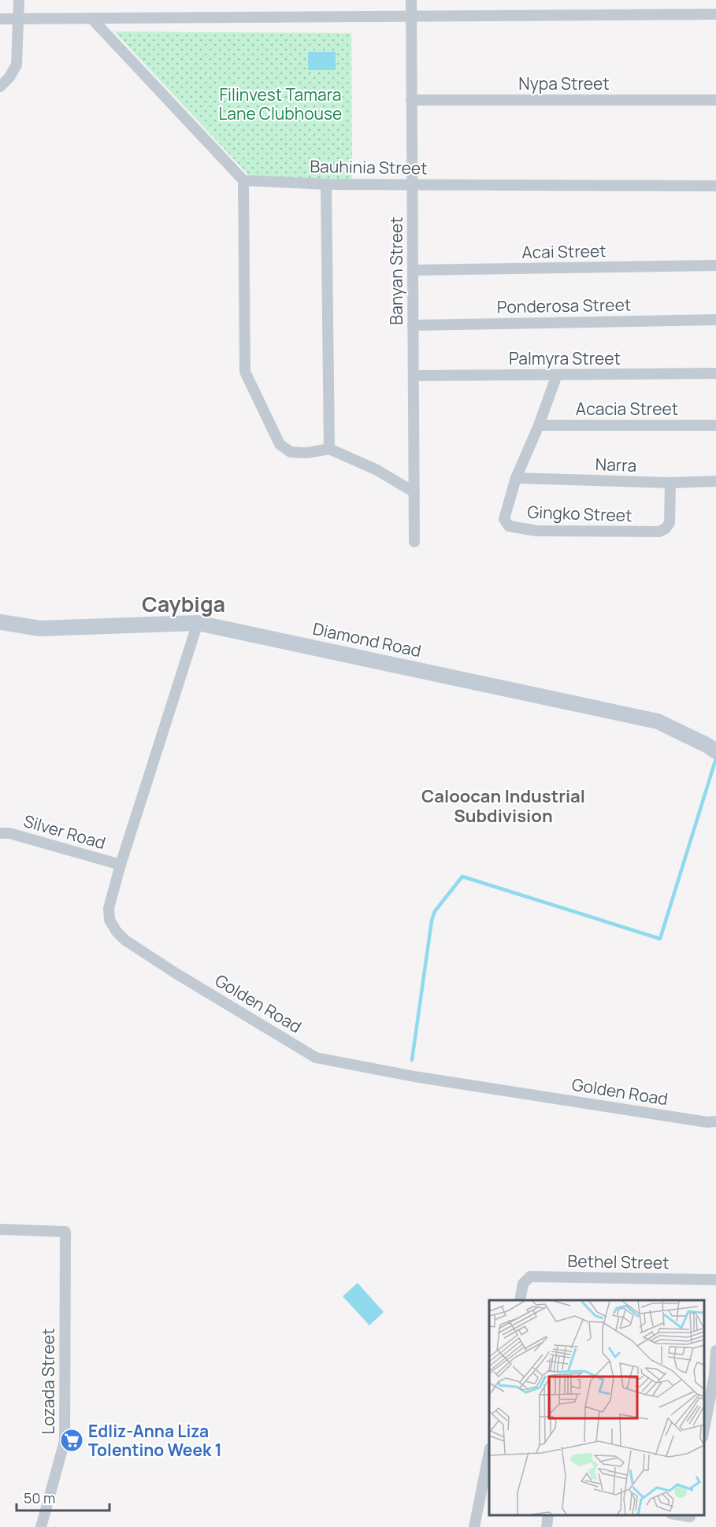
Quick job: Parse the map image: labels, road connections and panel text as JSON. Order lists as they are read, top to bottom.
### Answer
{
  "streets": {
    "main road": ["Diamond Road"],
    "street": [
      "Nypa Street",
      "Bauhinia Street",
      "Acai Street",
      "Banyan Street",
      "Ponderosa Street",
      "Palmyra Street",
      "Acacia Street",
      "Narra",
      "Gingko Street",
      "Silver Road",
      "Golden Road",
      "Bethel Street",
      "Lozada Street"
    ]
  },
  "crossings": [
    ["Nypa Street", "Banyan Street"],
    ["Bauhinia Street", "Banyan Street"],
    ["Acai Street", "Banyan Street"],
    ["Banyan Street", "Ponderosa Street"],
    ["Banyan Street", "Palmyra Street"],
    ["Narra", "Gingko Street"],
    ["Diamond Road", "Golden Road"],
    ["Silver Road", "Golden Road"]
  ],
  "districts": ["Caybiga", "Caloocan Industrial Subdivision"],
  "parks": ["Filinvest Tamara Lane Clubhouse"],
  "places": {
    "supermarket": ["Edliz-Anna Liza Tolentino Week 1"]
  },
  "scale_bar": "50 m"
}
